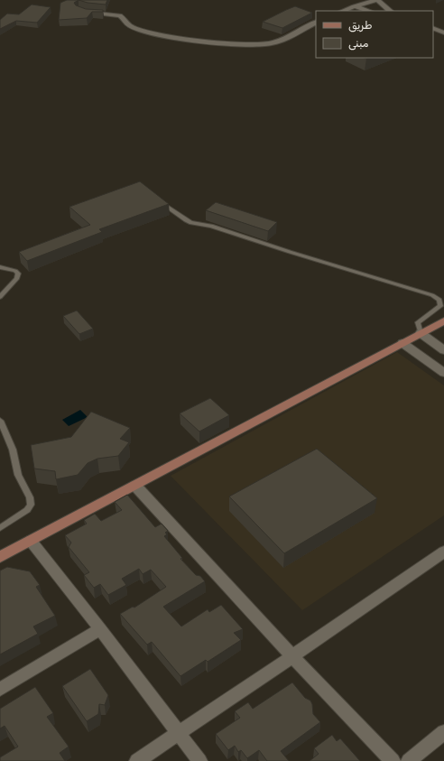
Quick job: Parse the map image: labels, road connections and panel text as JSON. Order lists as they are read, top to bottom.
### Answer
{
  "legend": ["طريق", "مبنى"]
}
